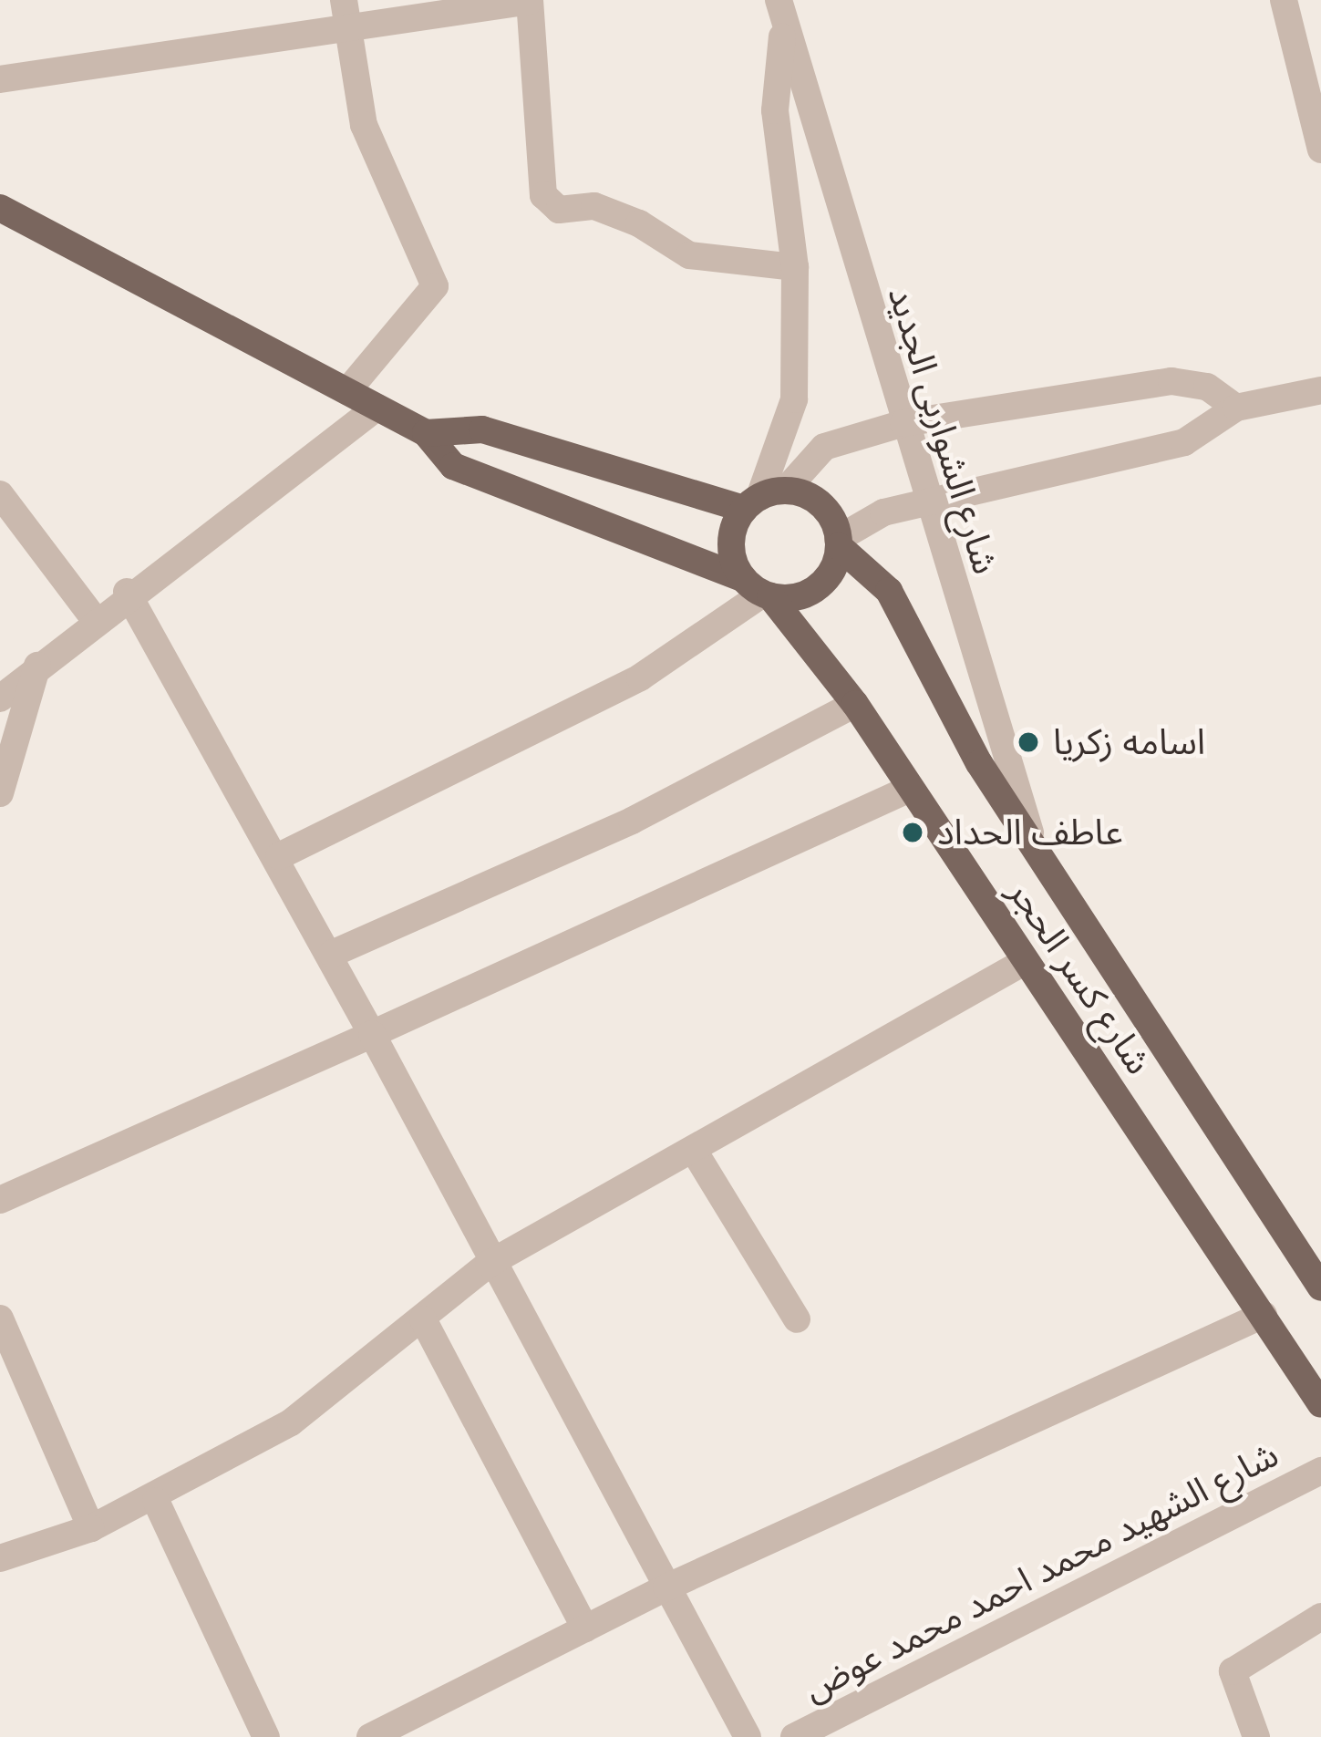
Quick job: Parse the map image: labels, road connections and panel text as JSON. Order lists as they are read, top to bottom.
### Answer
{
  "streets": {
    "main road": ["شارع كسر الحجر"],
    "street": ["شارع الشواربى الجديد", "شارع الشهيد محمد احمد محمد عوض"]
  },
  "crossings": [
    ["شارع الشواربى الجديد", "شارع كسر الحجر"]
  ],
  "places": ["اسامه زكريا", "عاطف الحداد"]
}
